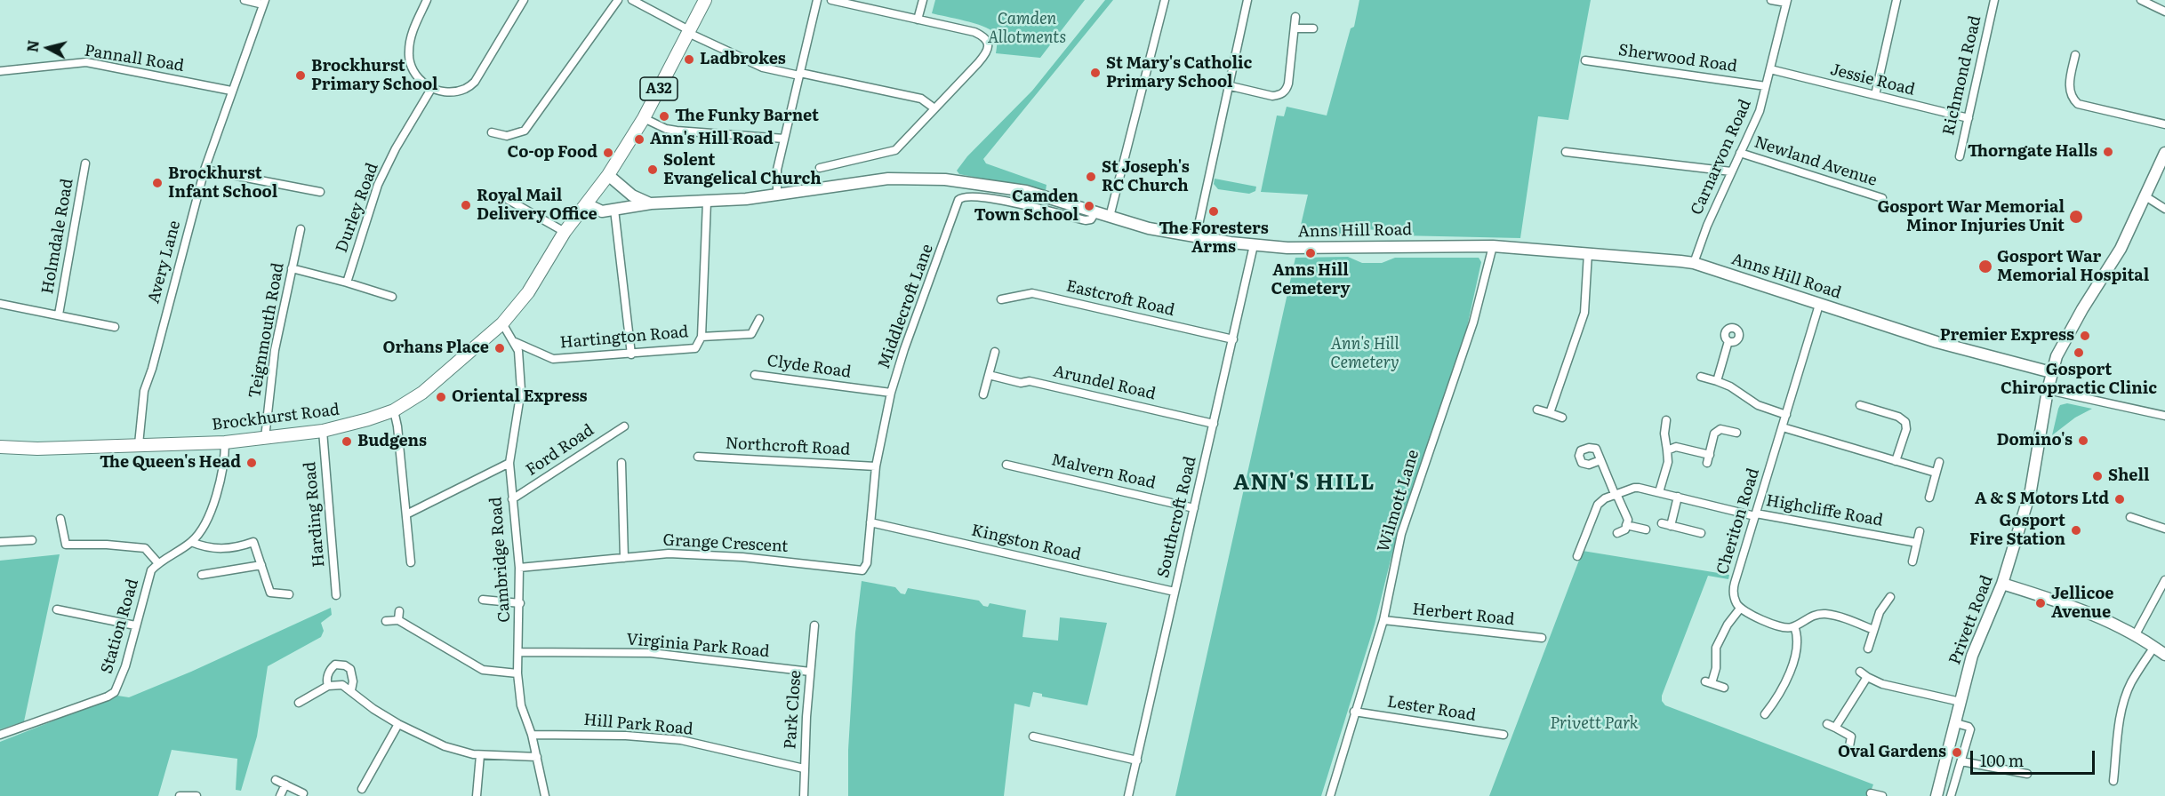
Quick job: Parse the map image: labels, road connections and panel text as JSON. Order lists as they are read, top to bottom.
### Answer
{
  "streets": {
    "main road": ["A32", "Brockhurst Road"],
    "street": [
      "Pannall Road",
      "Sherwood Road",
      "Richmond Road",
      "Jessie Road",
      "Carnarvon Road",
      "Newland Avenue",
      "Durley Road",
      "Anns Hill Road",
      "Holmdale Road",
      "Avery Lane",
      "Eastcroft Road",
      "Middlecroft Lane",
      "Teignmouth Road",
      "Hartington Road",
      "Clyde Road",
      "Arundel Road",
      "Northcroft Road",
      "Ford Road",
      "Malvern Road",
      "Wilmott Lane",
      "Highcliffe Road",
      "Harding Road",
      "Southcroft Road",
      "Cheriton Road",
      "Kingston Road",
      "Grange Crescent",
      "Cambridge Road",
      "Herbert Road",
      "Privett Road",
      "Station Road",
      "Virginia Park Road",
      "Lester Road",
      "Park Close",
      "Hill Park Road"
    ]
  },
  "crossings": [
    ["Pannall Road", "Avery Lane"],
    ["Sherwood Road", "Carnarvon Road"],
    ["Richmond Road", "Jessie Road"],
    ["Jessie Road", "Carnarvon Road"],
    ["A32", "Anns Hill Road"],
    ["A32", "Brockhurst Road"],
    ["Carnarvon Road", "Newland Avenue"],
    ["Carnarvon Road", "Anns Hill Road"],
    ["Anns Hill Road", "Middlecroft Lane"],
    ["Anns Hill Road", "Brockhurst Road"],
    ["Anns Hill Road", "Wilmott Lane"],
    ["Anns Hill Road", "Southcroft Road"],
    ["Anns Hill Road", "Cheriton Road"],
    ["Anns Hill Road", "Privett Road"],
    ["Avery Lane", "Brockhurst Road"],
    ["Eastcroft Road", "Southcroft Road"],
    ["Middlecroft Lane", "Clyde Road"],
    ["Middlecroft Lane", "Northcroft Road"],
    ["Middlecroft Lane", "Kingston Road"],
    ["Middlecroft Lane", "Grange Crescent"],
    ["Teignmouth Road", "Brockhurst Road"],
    ["Hartington Road", "Cambridge Road"],
    ["Arundel Road", "Southcroft Road"],
    ["Brockhurst Road", "Harding Road"],
    ["Brockhurst Road", "Cambridge Road"],
    ["Ford Road", "Cambridge Road"],
    ["Malvern Road", "Southcroft Road"],
    ["Wilmott Lane", "Herbert Road"],
    ["Wilmott Lane", "Lester Road"],
    ["Highcliffe Road", "Cheriton Road"],
    ["Southcroft Road", "Kingston Road"],
    ["Grange Crescent", "Cambridge Road"],
    ["Cambridge Road", "Virginia Park Road"],
    ["Cambridge Road", "Hill Park Road"],
    ["Virginia Park Road", "Park Close"],
    ["Park Close", "Hill Park Road"]
  ],
  "districts": ["ANN'S HILL"],
  "parks": ["Camden Allotments", "Ann's Hill Cemetery", "Privett Park"],
  "places": [
    "Ladbrokes",
    "St Mary's Catholic Primary School",
    "Brockhurst Primary School",
    "The Funky Barnet",
    "Ann's Hill Road",
    "Thorngate Halls",
    "Co-op Food",
    "Solent Evangelical Church",
    "St Joseph's RC Church",
    "Brockhurst Infant School",
    "Royal Mail Delivery Office",
    "Camden Town School",
    "The Foresters Arms",
    "Gosport War Memorial Minor Injuries Unit",
    "Anns Hill Cemetery",
    "Gosport War Memorial Hospital",
    "Premier Express",
    "Orhans Place",
    "Gosport Chiropractic Clinic",
    "Oriental Express",
    "Domino's",
    "Budgens",
    "The Queen's Head",
    "Shell",
    "A & S Motors Ltd",
    "Gosport Fire Station",
    "Jellicoe Avenue",
    "Oval Gardens"
  ],
  "scale_bar": "100 m",
  "north": "left"
}
